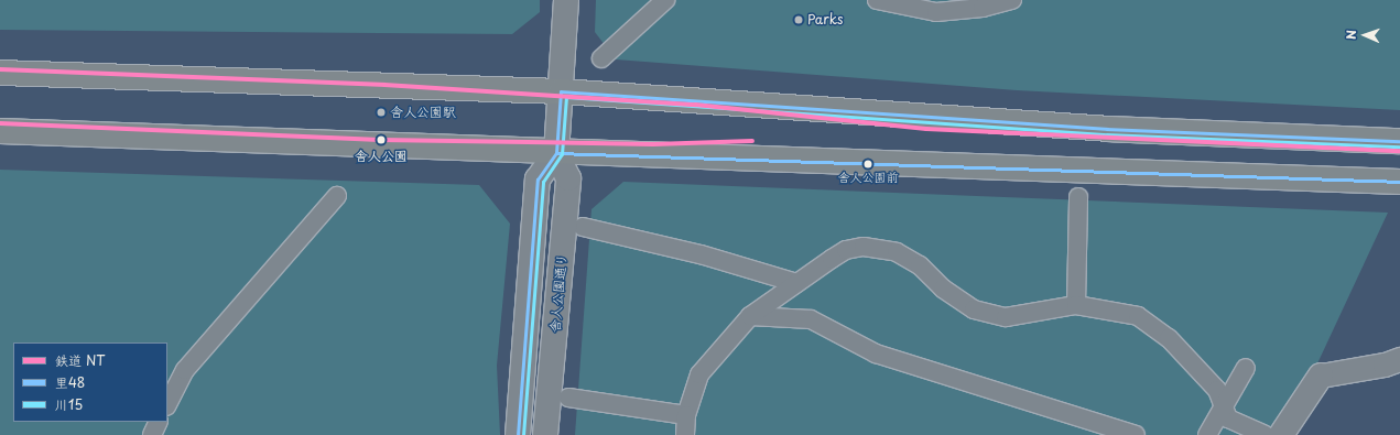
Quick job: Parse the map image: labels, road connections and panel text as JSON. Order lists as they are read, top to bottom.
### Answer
{
  "streets": {
    "street": ["舎人公園通り"]
  },
  "places": [
    "Parks",
    "舎人公園駅",
    "舎人公園",
    "舎人公園前"
  ],
  "lines": ["rail line NT", "transit line 里48", "transit line 川15"],
  "legend": ["鉄道 NT", "里48", "川15"],
  "north": "left"
}
